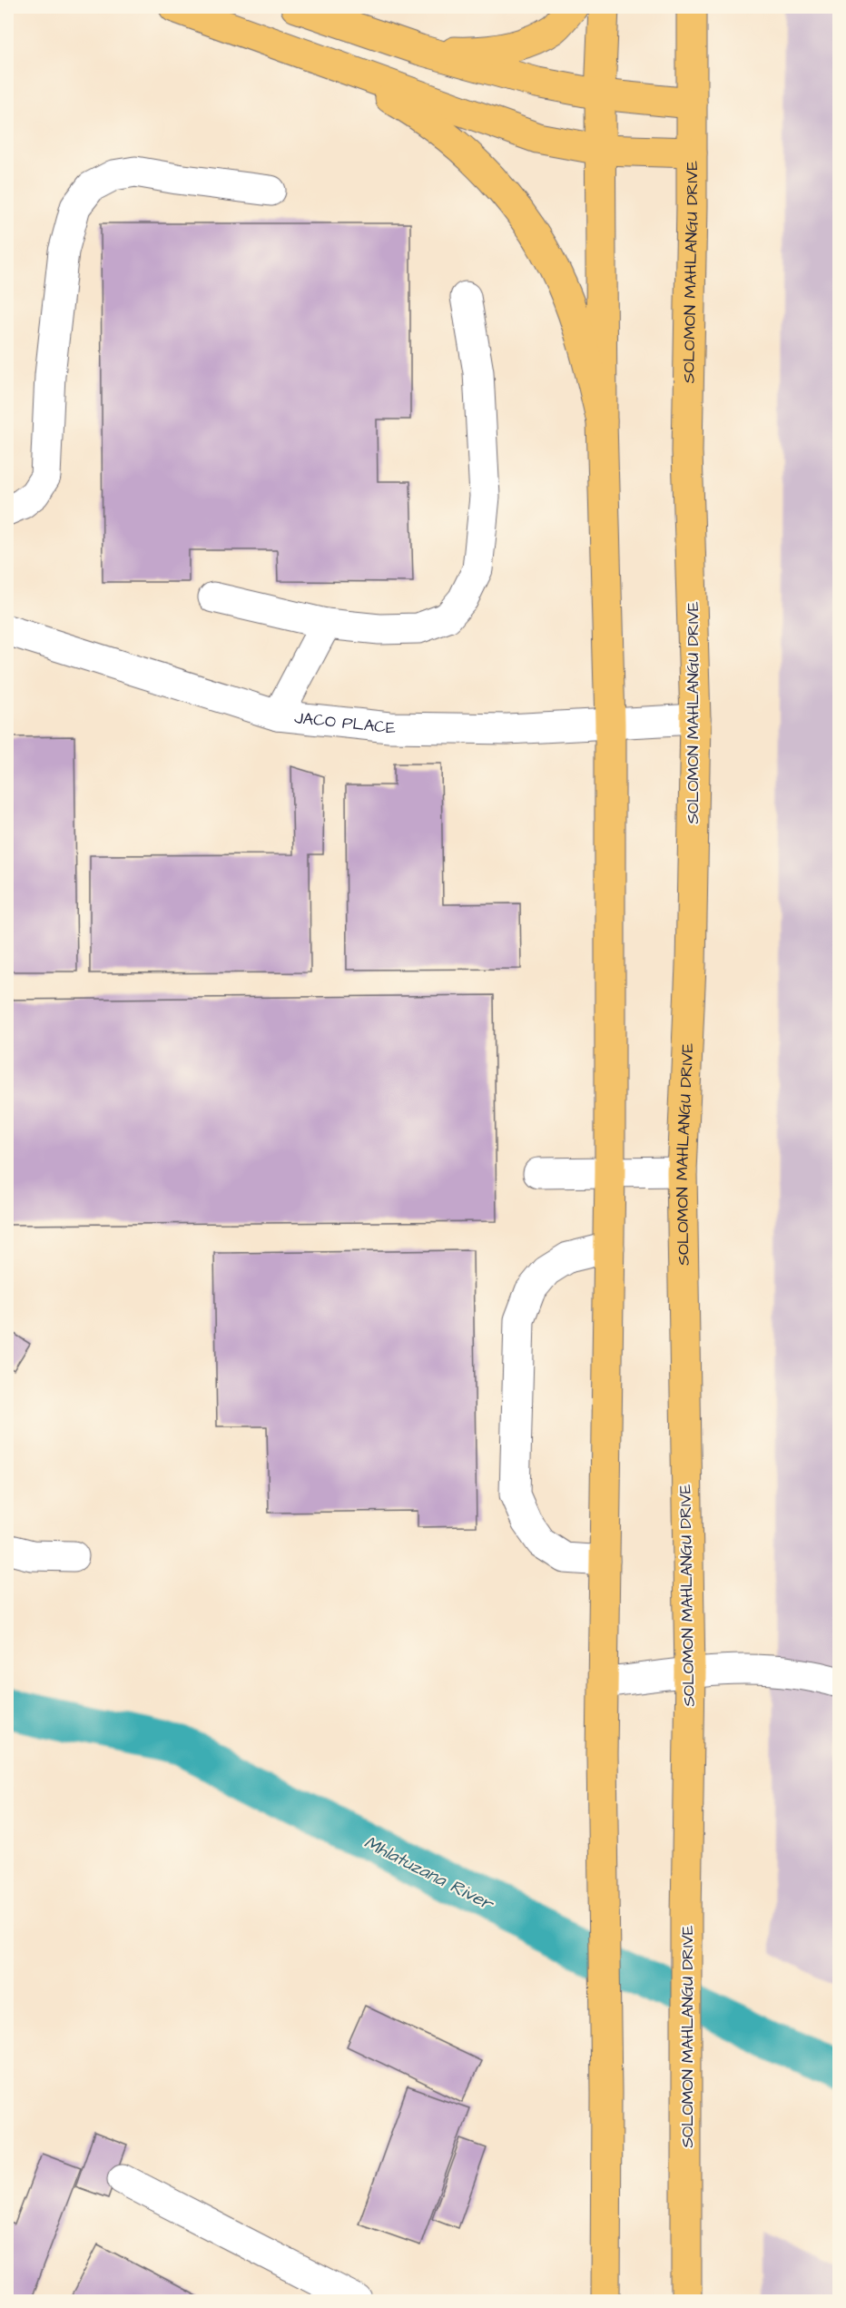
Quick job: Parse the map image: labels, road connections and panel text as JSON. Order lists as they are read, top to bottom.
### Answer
{
  "streets": {
    "main road": ["SOLOMON MAHLANGU DRIVE"],
    "lane": ["JACO PLACE"]
  },
  "crossings": [
    ["SOLOMON MAHLANGU DRIVE", "JACO PLACE"]
  ],
  "water": ["Mhlatuzana River"]
}
